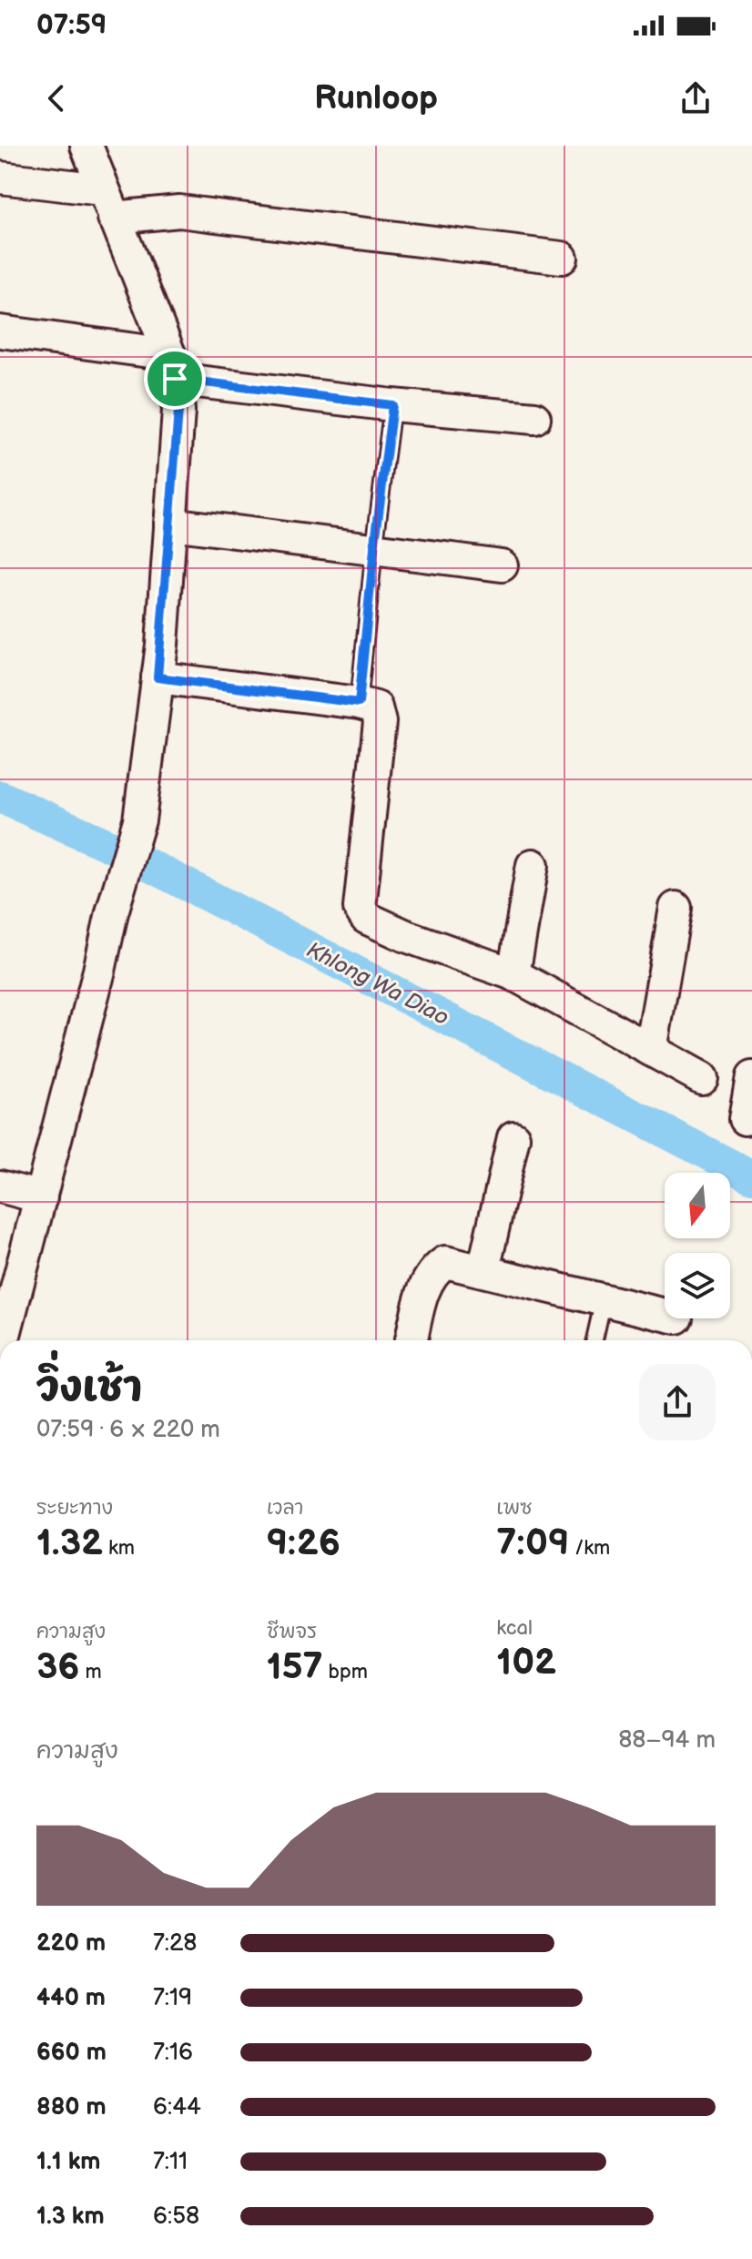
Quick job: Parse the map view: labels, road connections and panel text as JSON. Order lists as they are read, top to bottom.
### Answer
{
  "water": ["Khlong Wa Diao"],
  "north": "bottom",
  "page": {
    "status": "07:59",
    "header": "Runloop",
    "heading": ["วิ่งเช้า", "07:59 · 6 × 220 m"],
    "stats": [
      ["ระยะทาง", "1.32 km"],
      ["เวลา", "9:26"],
      ["เพซ", "7:09 /km"],
      ["ความสูง", "36 m"],
      ["ชีพจร", "157 bpm"],
      ["kcal", "102"]
    ],
    "chart": ["ความสูง", "88–94 m"],
    "list": [
      {
        "name": "220 m",
        "note": "7:28"
      },
      {
        "name": "440 m",
        "note": "7:19"
      },
      {
        "name": "660 m",
        "note": "7:16"
      },
      {
        "name": "880 m",
        "note": "6:44"
      },
      {
        "name": "1.1 km",
        "note": "7:11"
      },
      {
        "name": "1.3 km",
        "note": "6:58"
      }
    ]
  }
}
